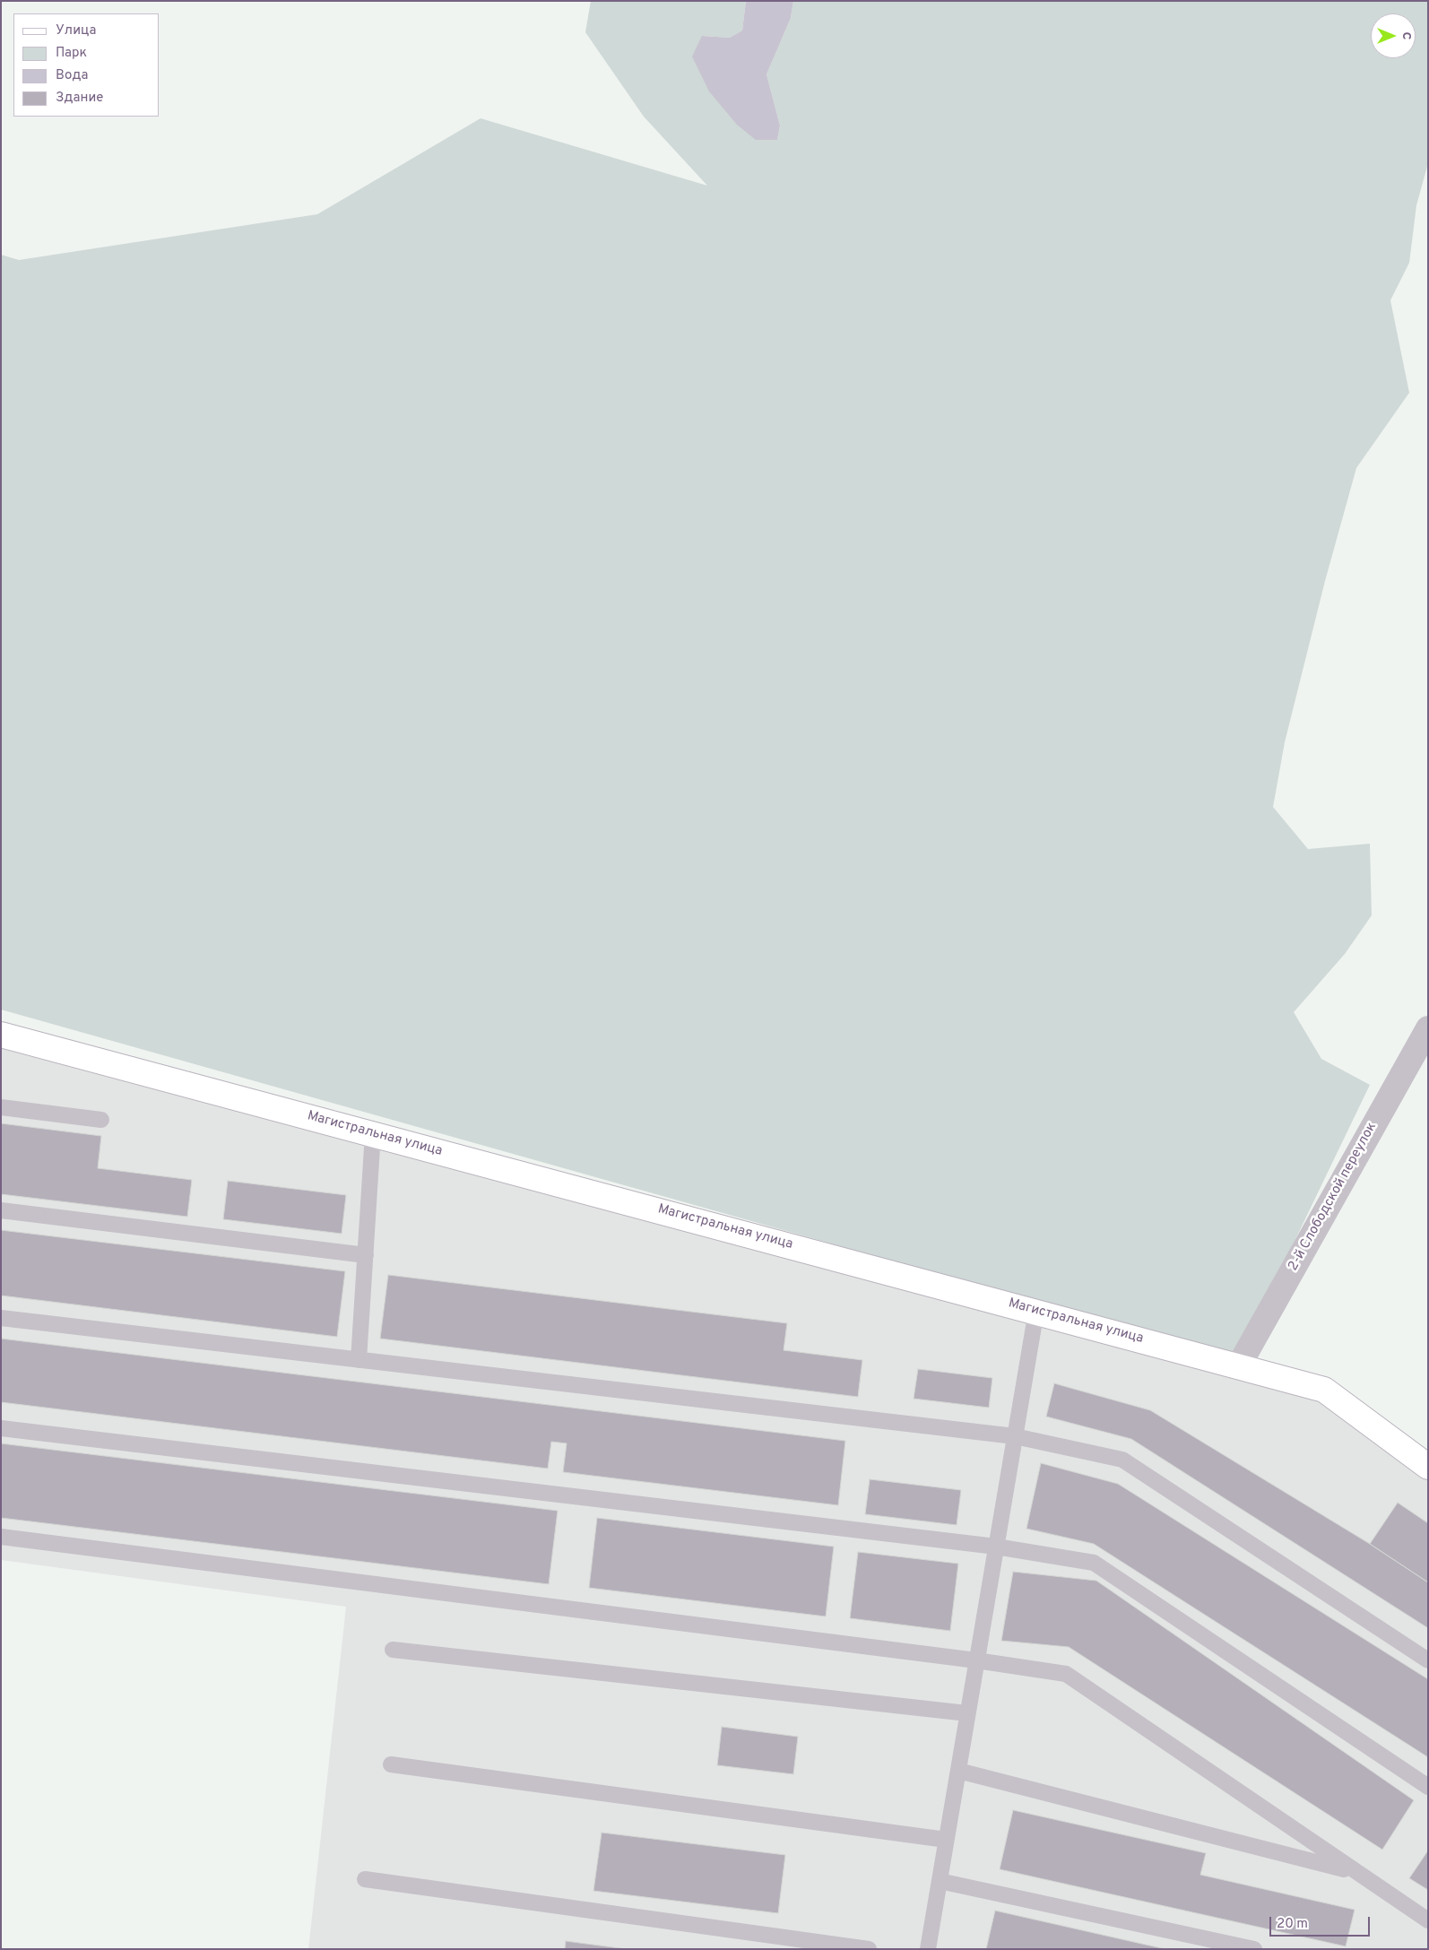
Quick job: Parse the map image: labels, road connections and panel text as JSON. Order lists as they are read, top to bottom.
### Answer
{
  "streets": {
    "street": ["Магистральная улица", "2-й Слободской переулок"]
  },
  "crossings": [
    ["Магистральная улица", "2-й Слободской переулок"]
  ],
  "legend": [
    "Улица",
    "Парк",
    "Вода",
    "Здание"
  ],
  "scale_bar": "20 m",
  "north": "right"
}
